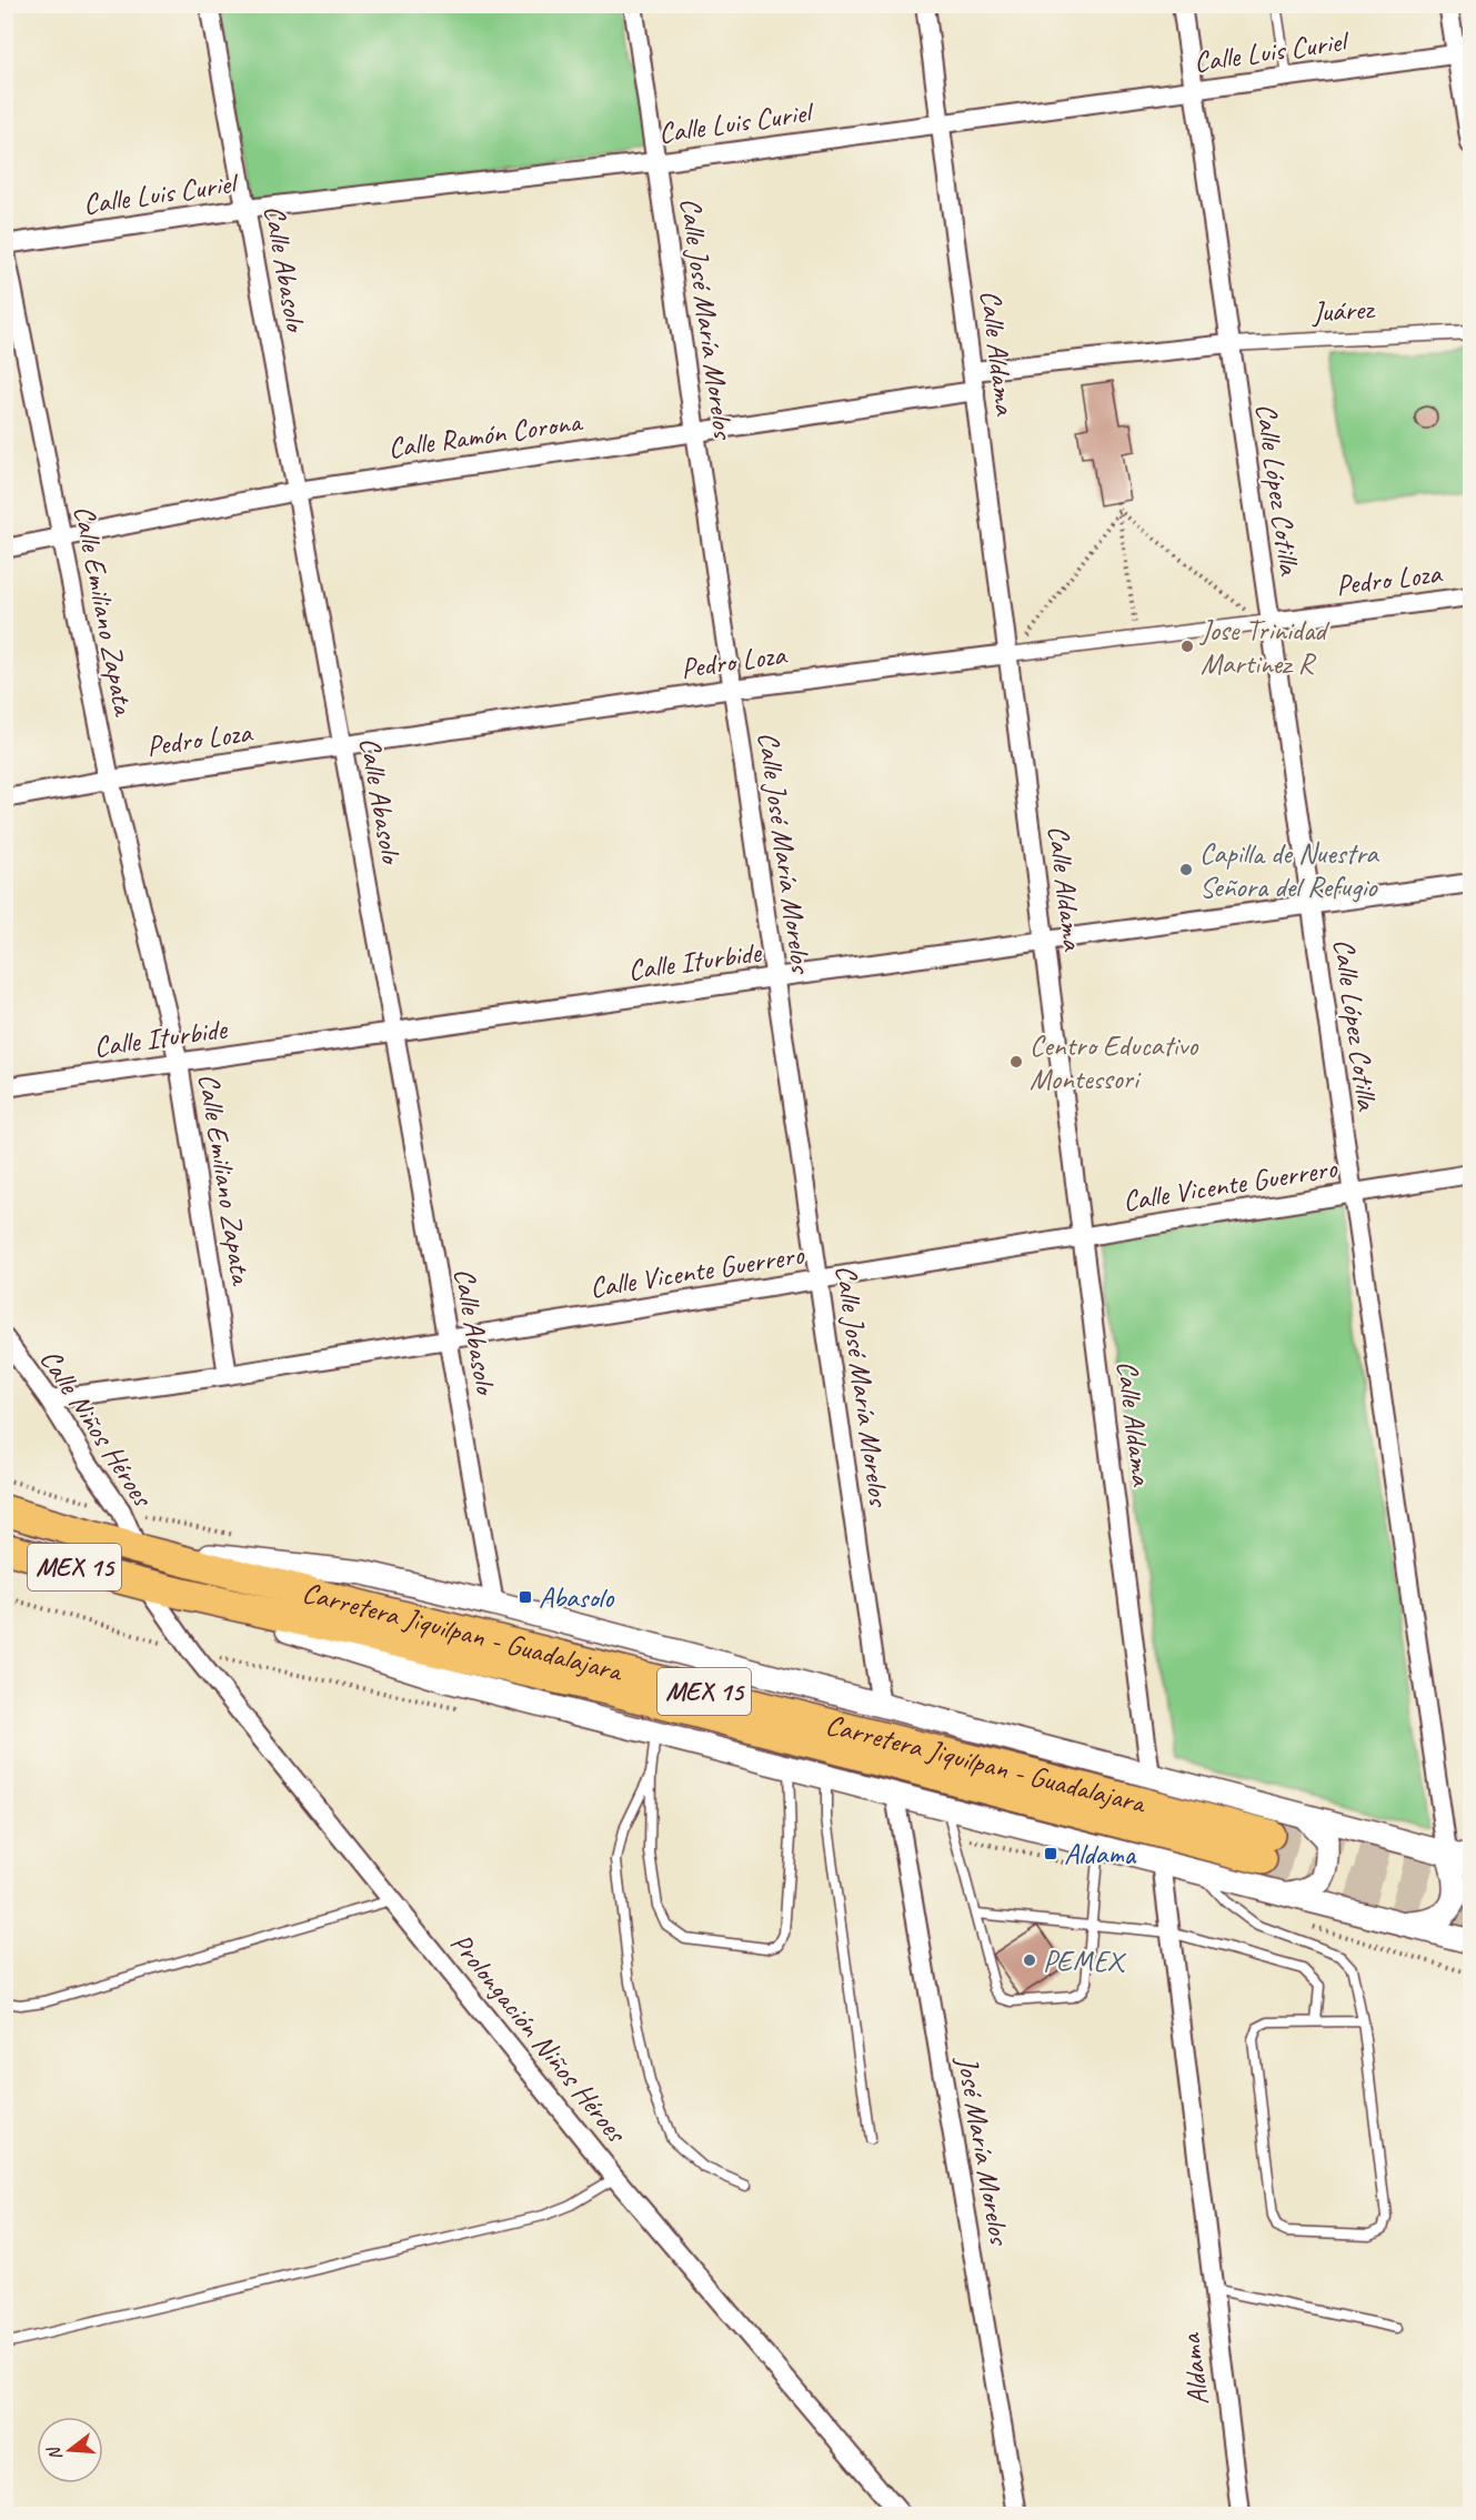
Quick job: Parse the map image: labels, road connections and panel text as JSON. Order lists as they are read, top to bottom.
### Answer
{
  "streets": {
    "highway": ["MEX 15", "Carretera Jiquilpan - Guadalajara"],
    "street": [
      "Calle Luis Curiel",
      "Calle Abasolo",
      "Juárez",
      "Calle José María Morelos",
      "Calle Aldama",
      "Calle Ramón Corona",
      "Calle López Cotilla",
      "Pedro Loza",
      "Calle Emiliano Zapata",
      "Calle Iturbide",
      "Calle Vicente Guerrero",
      "Calle Niños Héroes",
      "Prolongación Niños Héroes",
      "José María Morelos",
      "Aldama"
    ]
  },
  "crossings": [
    ["Calle Luis Curiel", "Calle Abasolo"],
    ["Calle Luis Curiel", "Calle José María Morelos"],
    ["Calle Luis Curiel", "Calle Aldama"],
    ["Calle Luis Curiel", "Calle López Cotilla"],
    ["Calle Luis Curiel", "Calle Emiliano Zapata"],
    ["Calle Abasolo", "Calle Ramón Corona"],
    ["Calle Abasolo", "Pedro Loza"],
    ["Calle Abasolo", "Calle Iturbide"],
    ["Calle Abasolo", "Calle Vicente Guerrero"],
    ["Juárez", "Calle López Cotilla"],
    ["Calle José María Morelos", "Calle Ramón Corona"],
    ["Calle José María Morelos", "Pedro Loza"],
    ["Calle José María Morelos", "Calle Iturbide"],
    ["Calle José María Morelos", "Calle Vicente Guerrero"],
    ["Calle Aldama", "Calle Ramón Corona"],
    ["Calle Aldama", "Pedro Loza"],
    ["Calle Aldama", "Calle Iturbide"],
    ["Calle Aldama", "Calle Vicente Guerrero"],
    ["Calle Ramón Corona", "Calle Emiliano Zapata"],
    ["Calle López Cotilla", "Pedro Loza"],
    ["Calle López Cotilla", "Calle Iturbide"],
    ["Calle López Cotilla", "Calle Vicente Guerrero"],
    ["Pedro Loza", "Calle Emiliano Zapata"],
    ["Calle Emiliano Zapata", "Calle Iturbide"],
    ["Calle Emiliano Zapata", "Calle Vicente Guerrero"],
    ["Calle Vicente Guerrero", "Calle Niños Héroes"],
    ["Calle Niños Héroes", "Carretera Jiquilpan - Guadalajara"],
    ["Carretera Jiquilpan - Guadalajara", "Prolongación Niños Héroes"]
  ],
  "places": {
    "other": [
      "Jose Trinidad Martinez R",
      "Capilla de Nuestra Señora del Refugio",
      "Centro Educativo Montessori",
      "PEMEX"
    ],
    "transit": ["Abasolo", "Aldama"]
  },
  "north": "left"
}
